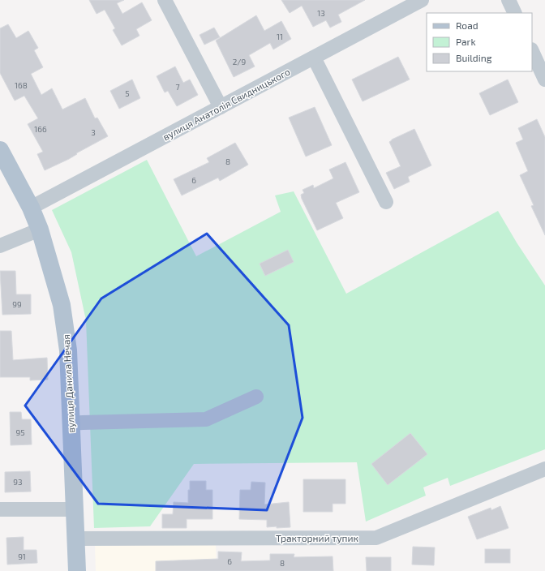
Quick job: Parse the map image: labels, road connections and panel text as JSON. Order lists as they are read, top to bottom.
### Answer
{
  "streets": {
    "main road": ["вулиця Данила Нечая"],
    "street": ["вулиця Анатолія Свидницького", "Тракторний тупик"]
  },
  "crossings": [
    ["вулиця Анатолія Свидницького", "вулиця Данила Нечая"],
    ["вулиця Данила Нечая", "Тракторний тупик"]
  ],
  "house_numbers": [
    "13",
    "11",
    "2/9",
    "168",
    "7",
    "5",
    "166",
    "3",
    "8",
    "6",
    "99",
    "95",
    "93",
    "91",
    "6",
    "8"
  ],
  "legend": ["Road", "Park", "Building"]
}
